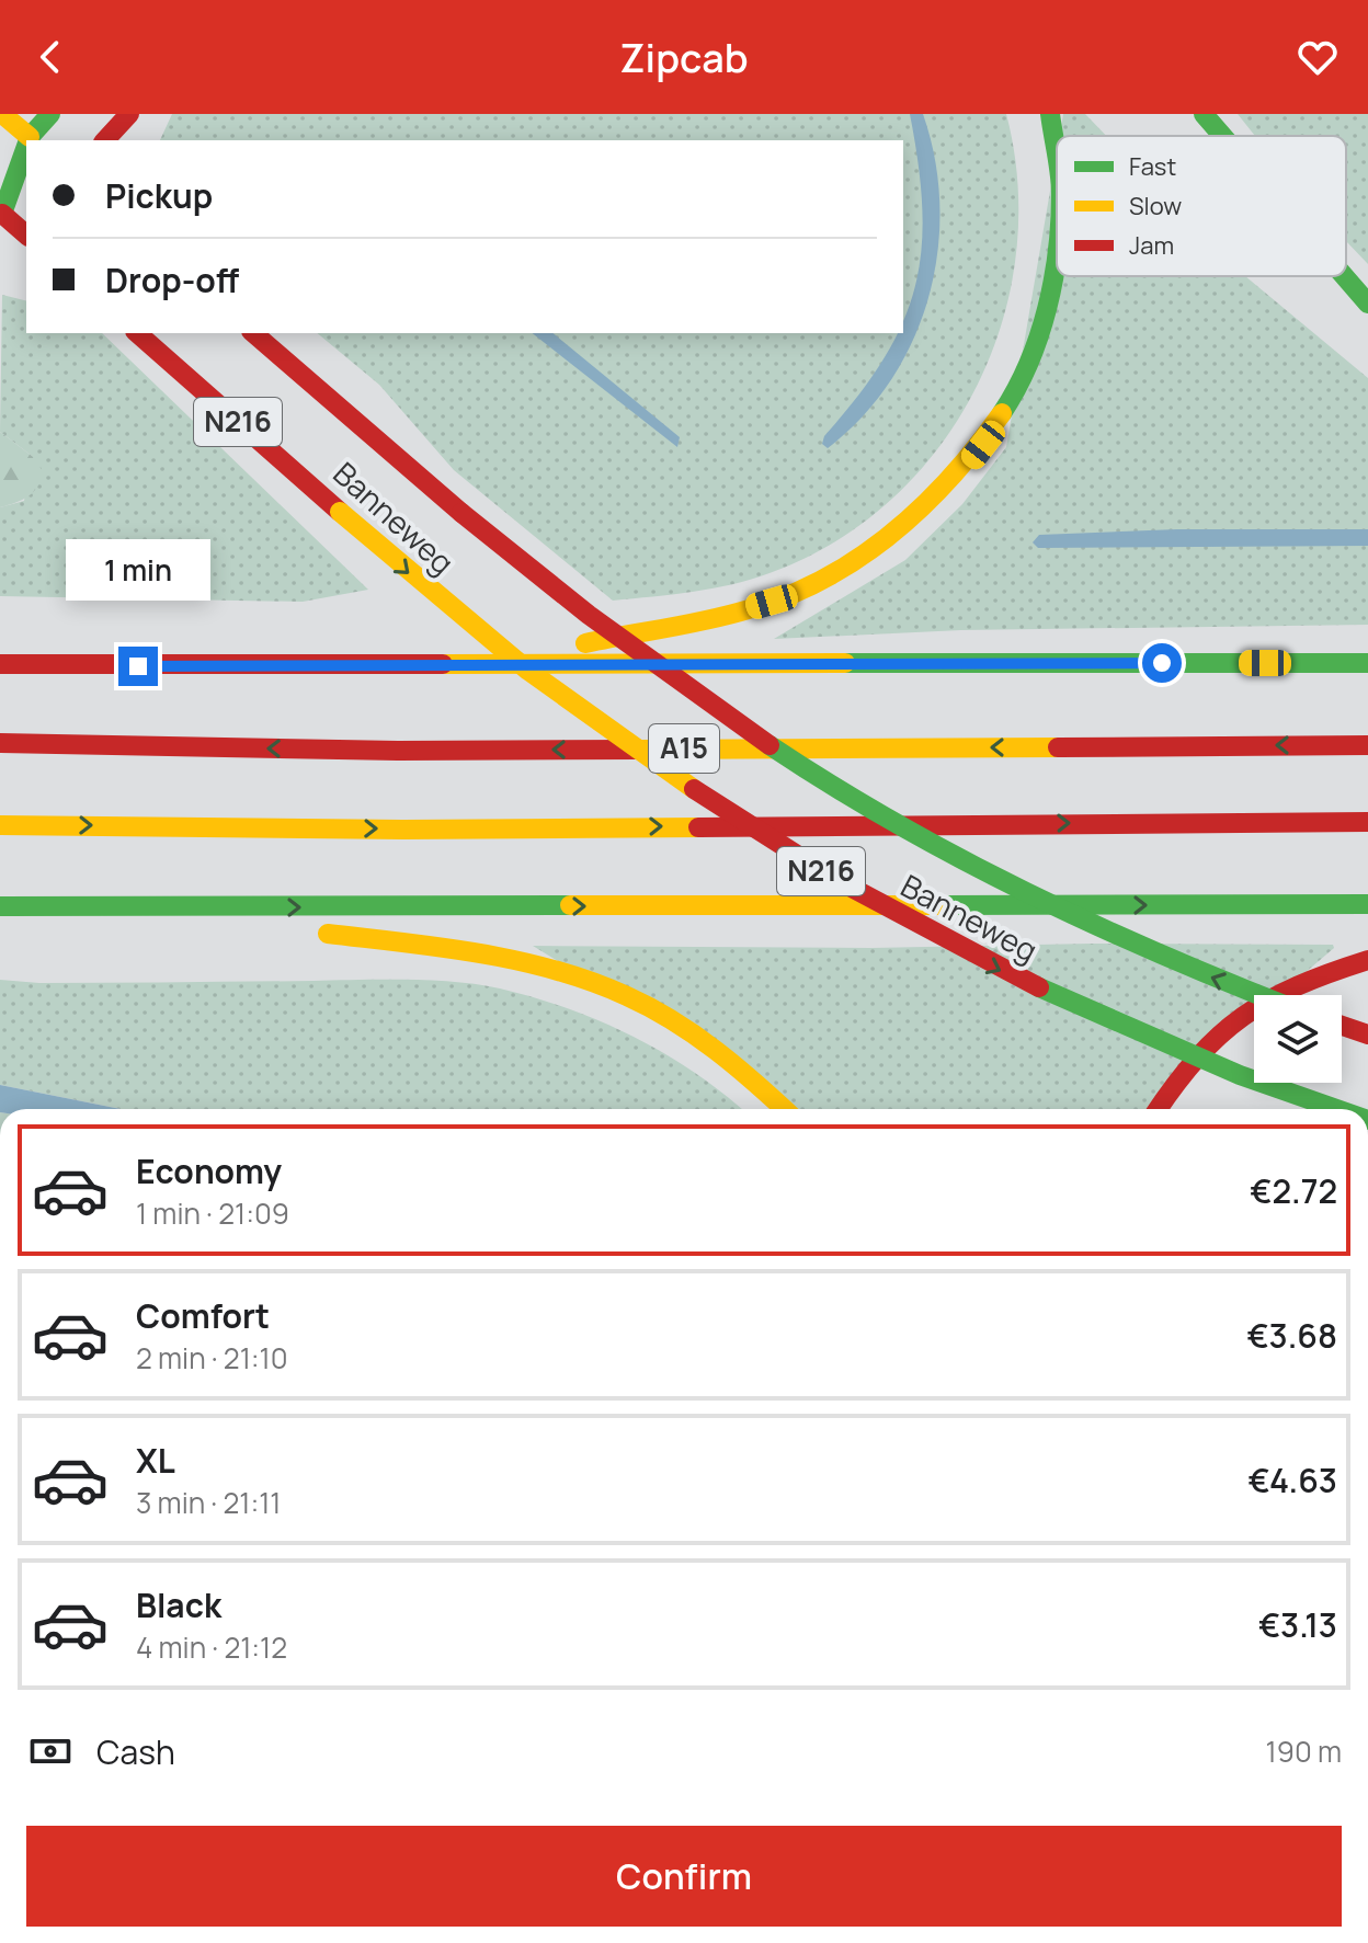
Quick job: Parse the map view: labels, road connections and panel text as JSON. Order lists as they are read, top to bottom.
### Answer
{
  "streets": {
    "main road": ["N216", "Banneweg", "A15"]
  },
  "legend": ["Fast", "Slow", "Jam"],
  "page": {
    "header": "Zipcab",
    "banner": ["Pickup", "Drop-off"],
    "bubble": "1 min",
    "list": [
      {
        "name": "Economy",
        "note": "1 min · 21:09",
        "value": "€2.72"
      },
      {
        "name": "Comfort",
        "note": "2 min · 21:10",
        "value": "€3.68"
      },
      {
        "name": "XL",
        "note": "3 min · 21:11",
        "value": "€4.63"
      },
      {
        "name": "Black",
        "note": "4 min · 21:12",
        "value": "€3.13"
      }
    ],
    "pay": ["Cash", "190 m"],
    "buttons": "Confirm"
  }
}
